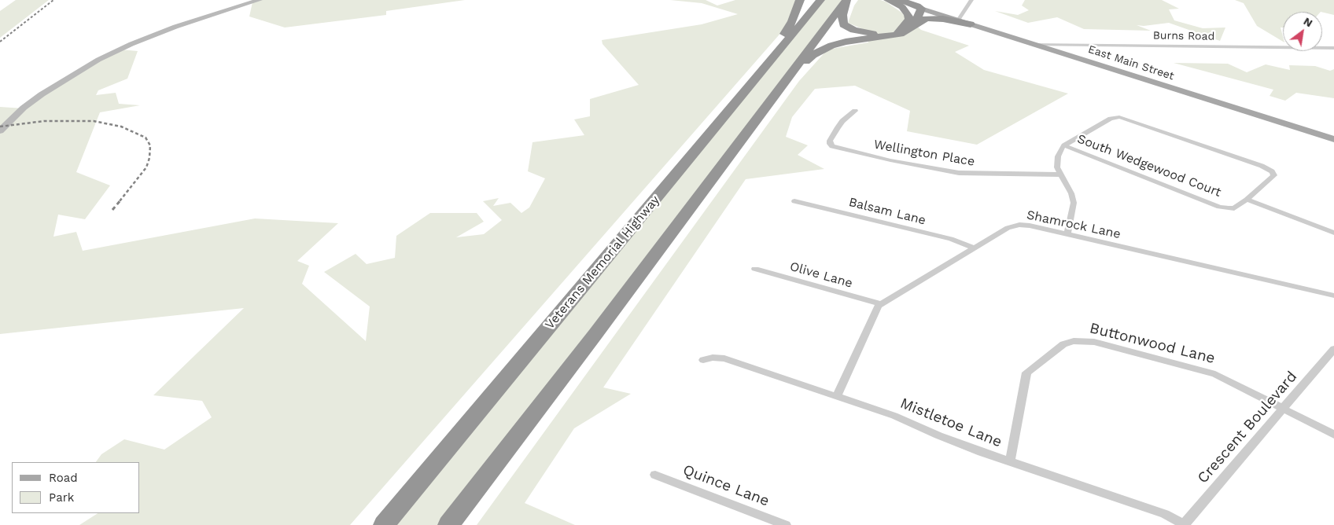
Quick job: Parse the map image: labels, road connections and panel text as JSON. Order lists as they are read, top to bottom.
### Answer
{
  "streets": {
    "highway": ["Veterans Memorial Highway"],
    "main road": ["East Main Street"],
    "street": [
      "Burns Road",
      "Wellington Place",
      "South Wedgewood Court",
      "Balsam Lane",
      "Shamrock Lane",
      "Olive Lane",
      "Buttonwood Lane",
      "Mistletoe Lane",
      "Crescent Boulevard",
      "Quince Lane"
    ]
  },
  "crossings": [
    ["Burns Road", "East Main Street"],
    ["Balsam Lane", "Shamrock Lane"],
    ["Shamrock Lane", "Olive Lane"],
    ["Shamrock Lane", "Mistletoe Lane"],
    ["Buttonwood Lane", "Mistletoe Lane"],
    ["Buttonwood Lane", "Crescent Boulevard"],
    ["Mistletoe Lane", "Crescent Boulevard"]
  ],
  "legend": ["Road", "Park"],
  "north": "top right"
}
